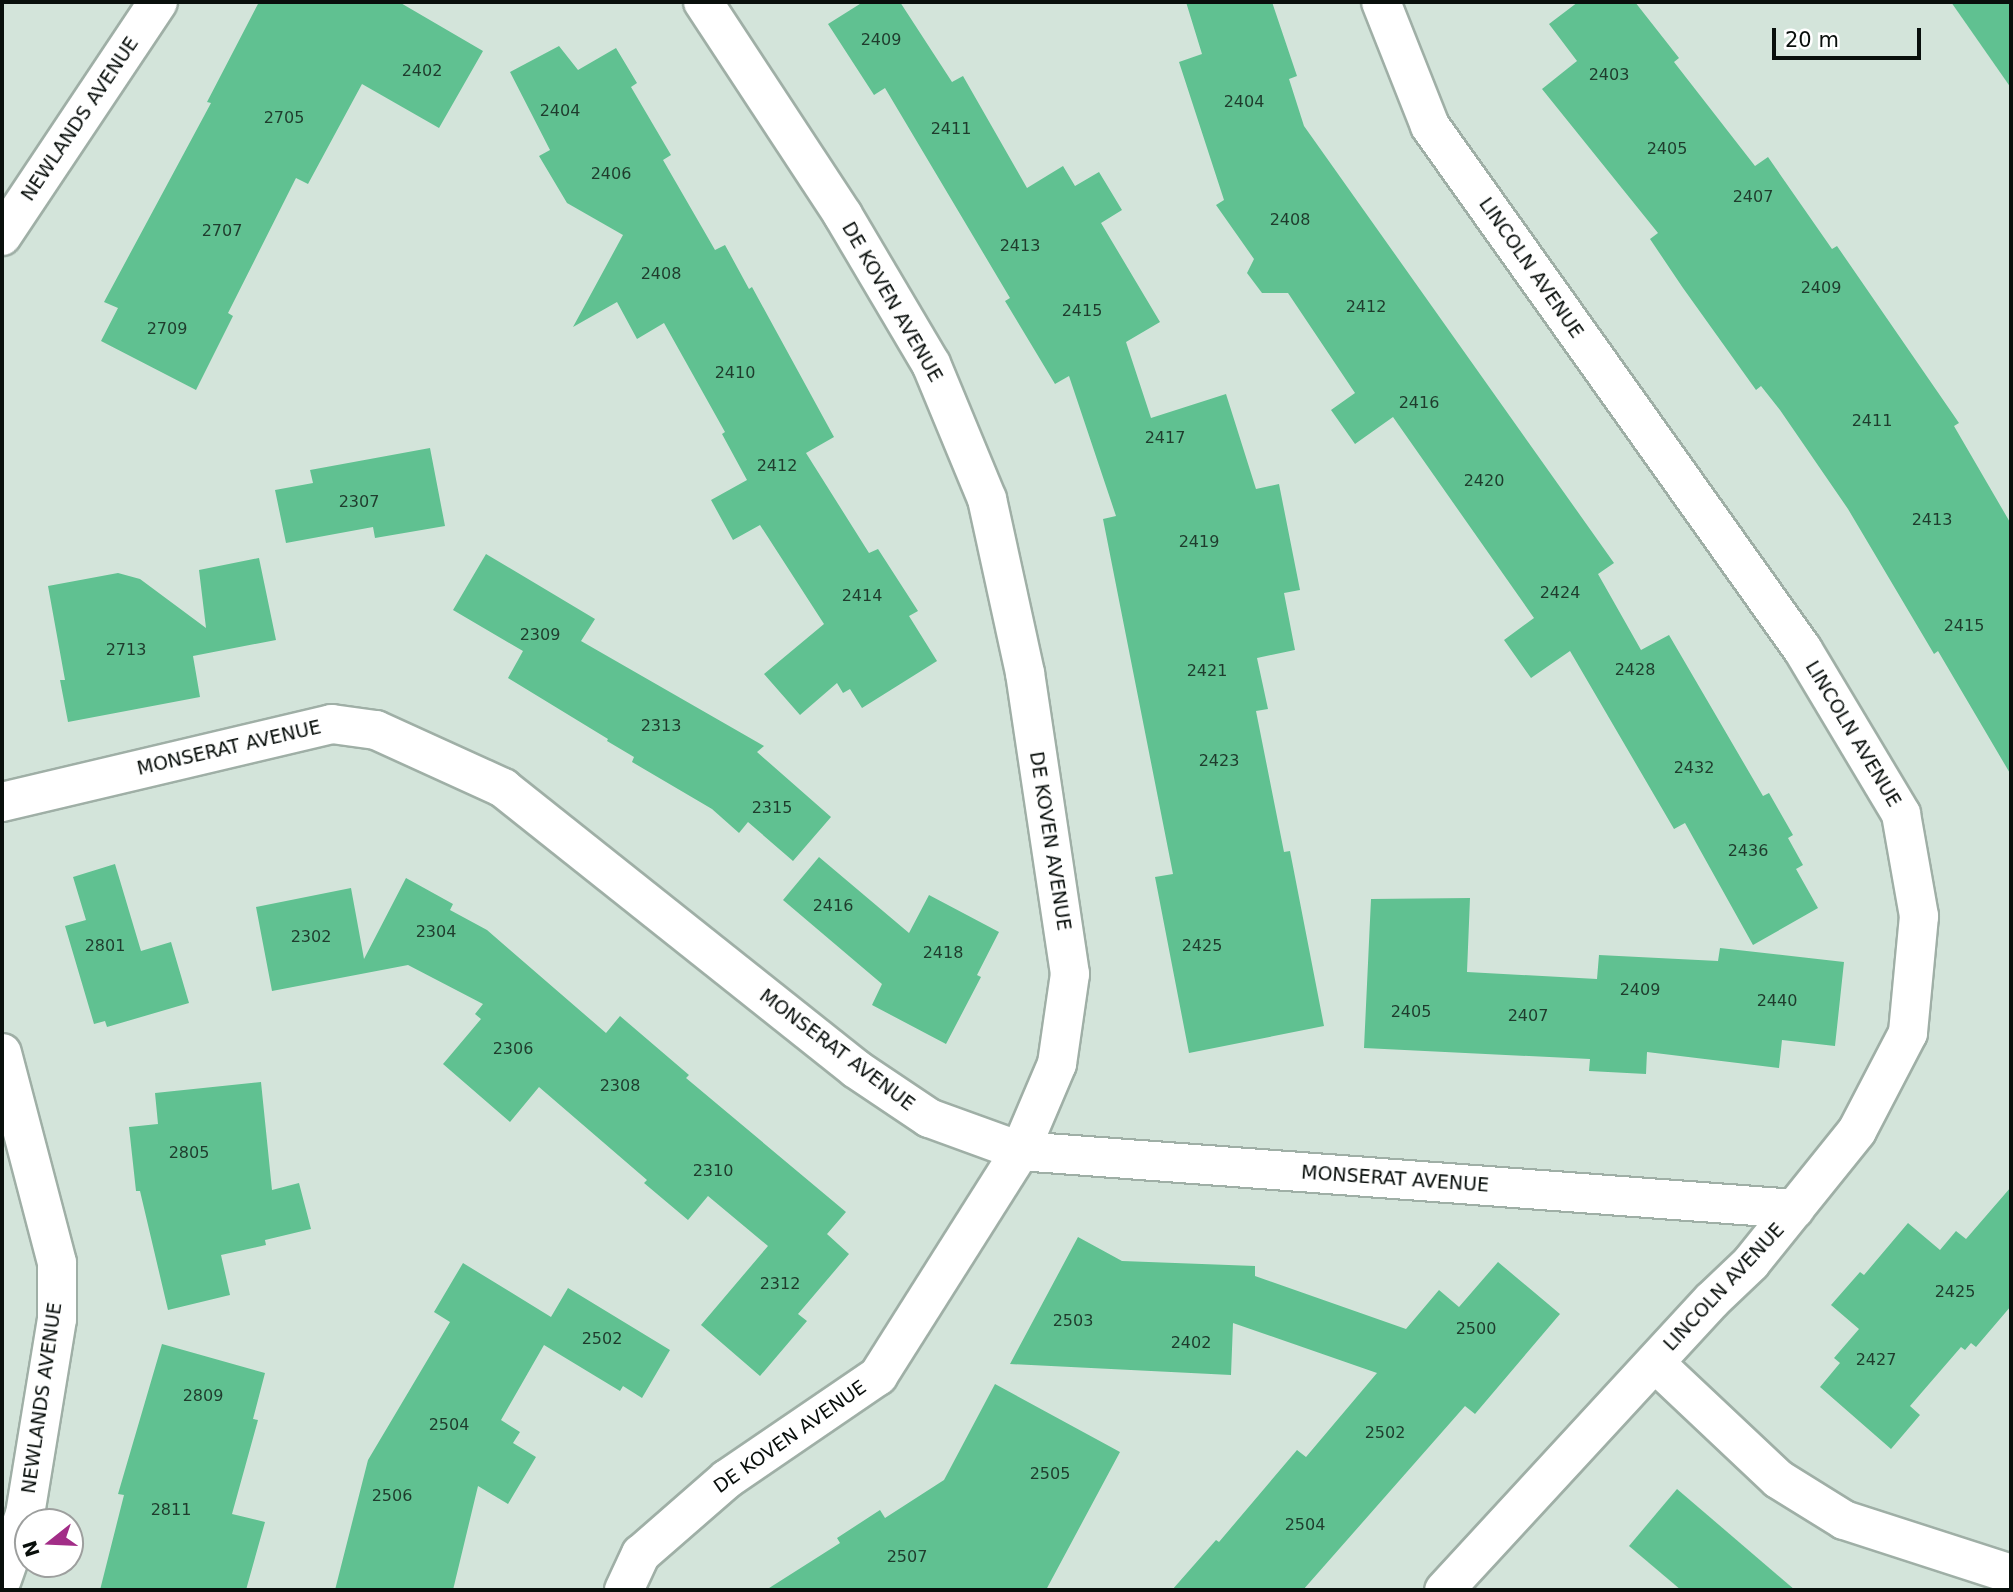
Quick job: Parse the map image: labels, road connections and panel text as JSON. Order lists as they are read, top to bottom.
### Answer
{
  "streets": {
    "street": [
      "NEWLANDS AVENUE",
      "LINCOLN AVENUE",
      "DE KOVEN AVENUE",
      "MONSERAT AVENUE"
    ]
  },
  "crossings": [
    ["LINCOLN AVENUE", "MONSERAT AVENUE"],
    ["DE KOVEN AVENUE", "MONSERAT AVENUE"]
  ],
  "house_numbers": [
    "2409",
    "2402",
    "2403",
    "2404",
    "2404",
    "2705",
    "2411",
    "2405",
    "2406",
    "2407",
    "2408",
    "2707",
    "2413",
    "2408",
    "2409",
    "2412",
    "2415",
    "2709",
    "2410",
    "2416",
    "2411",
    "2417",
    "2412",
    "2420",
    "2307",
    "2413",
    "2419",
    "2424",
    "2414",
    "2415",
    "2309",
    "2713",
    "2428",
    "2421",
    "2313",
    "2423",
    "2432",
    "2315",
    "2436",
    "2416",
    "2304",
    "2302",
    "2801",
    "2425",
    "2418",
    "2409",
    "2440",
    "2405",
    "2407",
    "2306",
    "2308",
    "2805",
    "2310",
    "2312",
    "2425",
    "2503",
    "2500",
    "2502",
    "2402",
    "2427",
    "2809",
    "2504",
    "2502",
    "2505",
    "2506",
    "2811",
    "2504",
    "2507"
  ],
  "scale_bar": "20 m",
  "north": "left"
}
